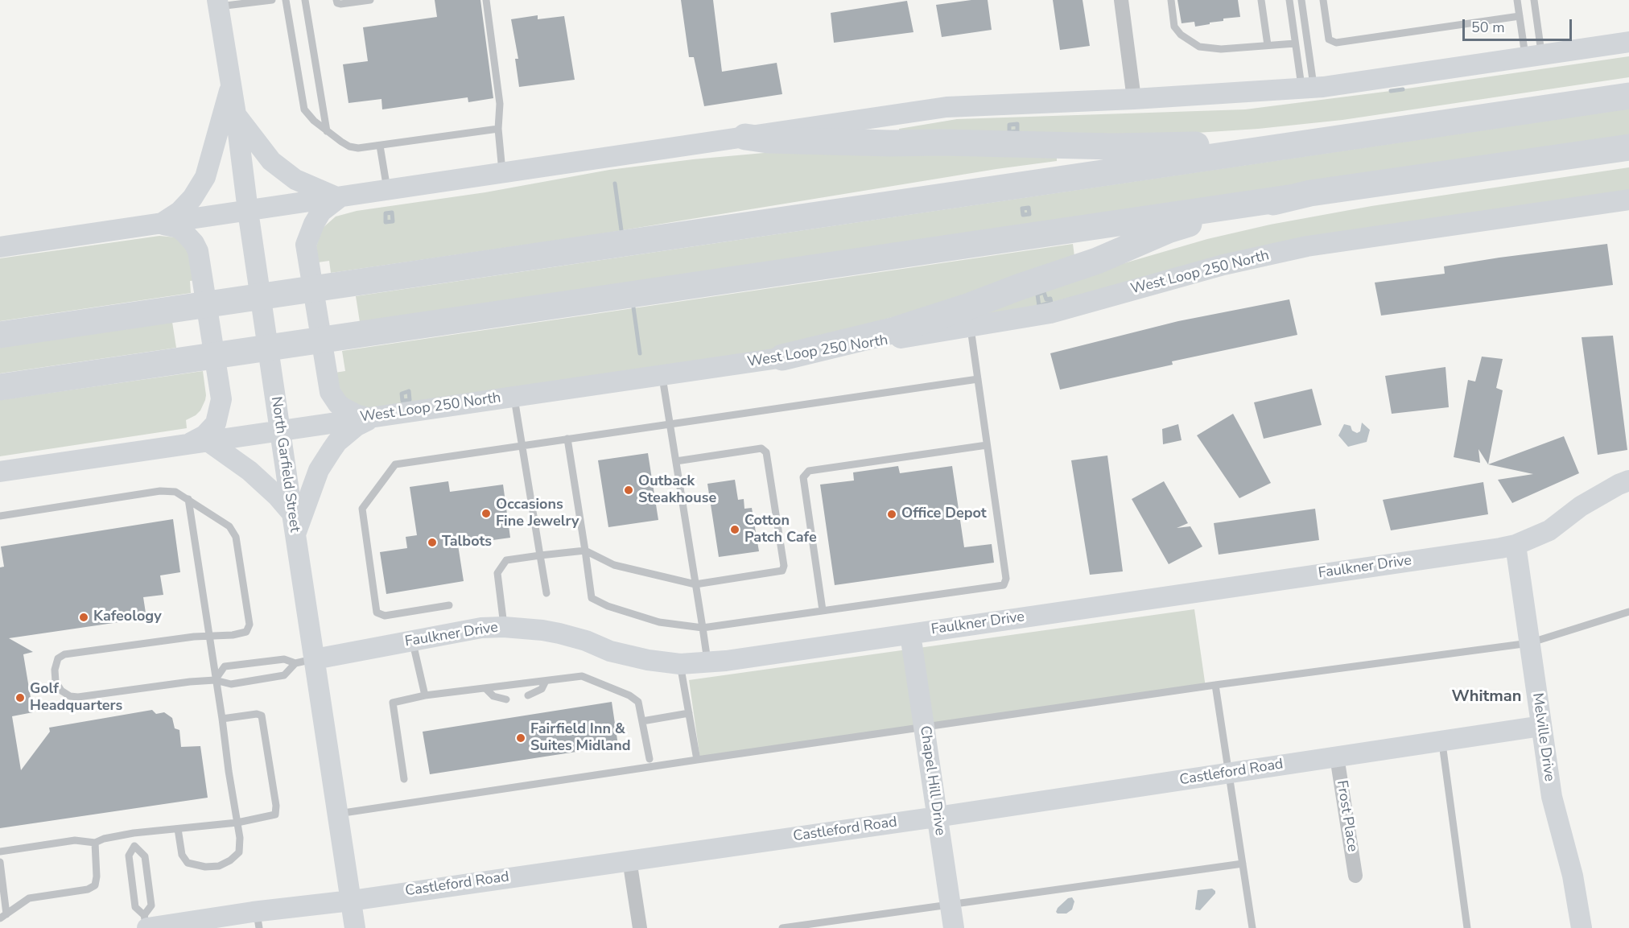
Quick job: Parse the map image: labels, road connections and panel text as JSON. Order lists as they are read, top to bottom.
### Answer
{
  "streets": {
    "main road": [
      "West Loop 250 North",
      "North Garfield Street",
      "Faulkner Drive",
      "Melville Drive",
      "Castleford Road",
      "Chapel Hill Drive"
    ],
    "street": ["Frost Place"]
  },
  "crossings": [
    ["West Loop 250 North", "North Garfield Street"],
    ["North Garfield Street", "Faulkner Drive"],
    ["North Garfield Street", "Castleford Road"],
    ["Faulkner Drive", "Melville Drive"],
    ["Faulkner Drive", "Chapel Hill Drive"],
    ["Melville Drive", "Castleford Road"],
    ["Castleford Road", "Chapel Hill Drive"],
    ["Castleford Road", "Frost Place"]
  ],
  "districts": ["Whitman"],
  "places": [
    "Outback Steakhouse",
    "Occasions Fine Jewelry",
    "Office Depot",
    "Cotton Patch Cafe",
    "Talbots",
    "Kafeology",
    "Golf Headquarters",
    "Fairfield Inn & Suites Midland"
  ],
  "scale_bar": "50 m"
}
